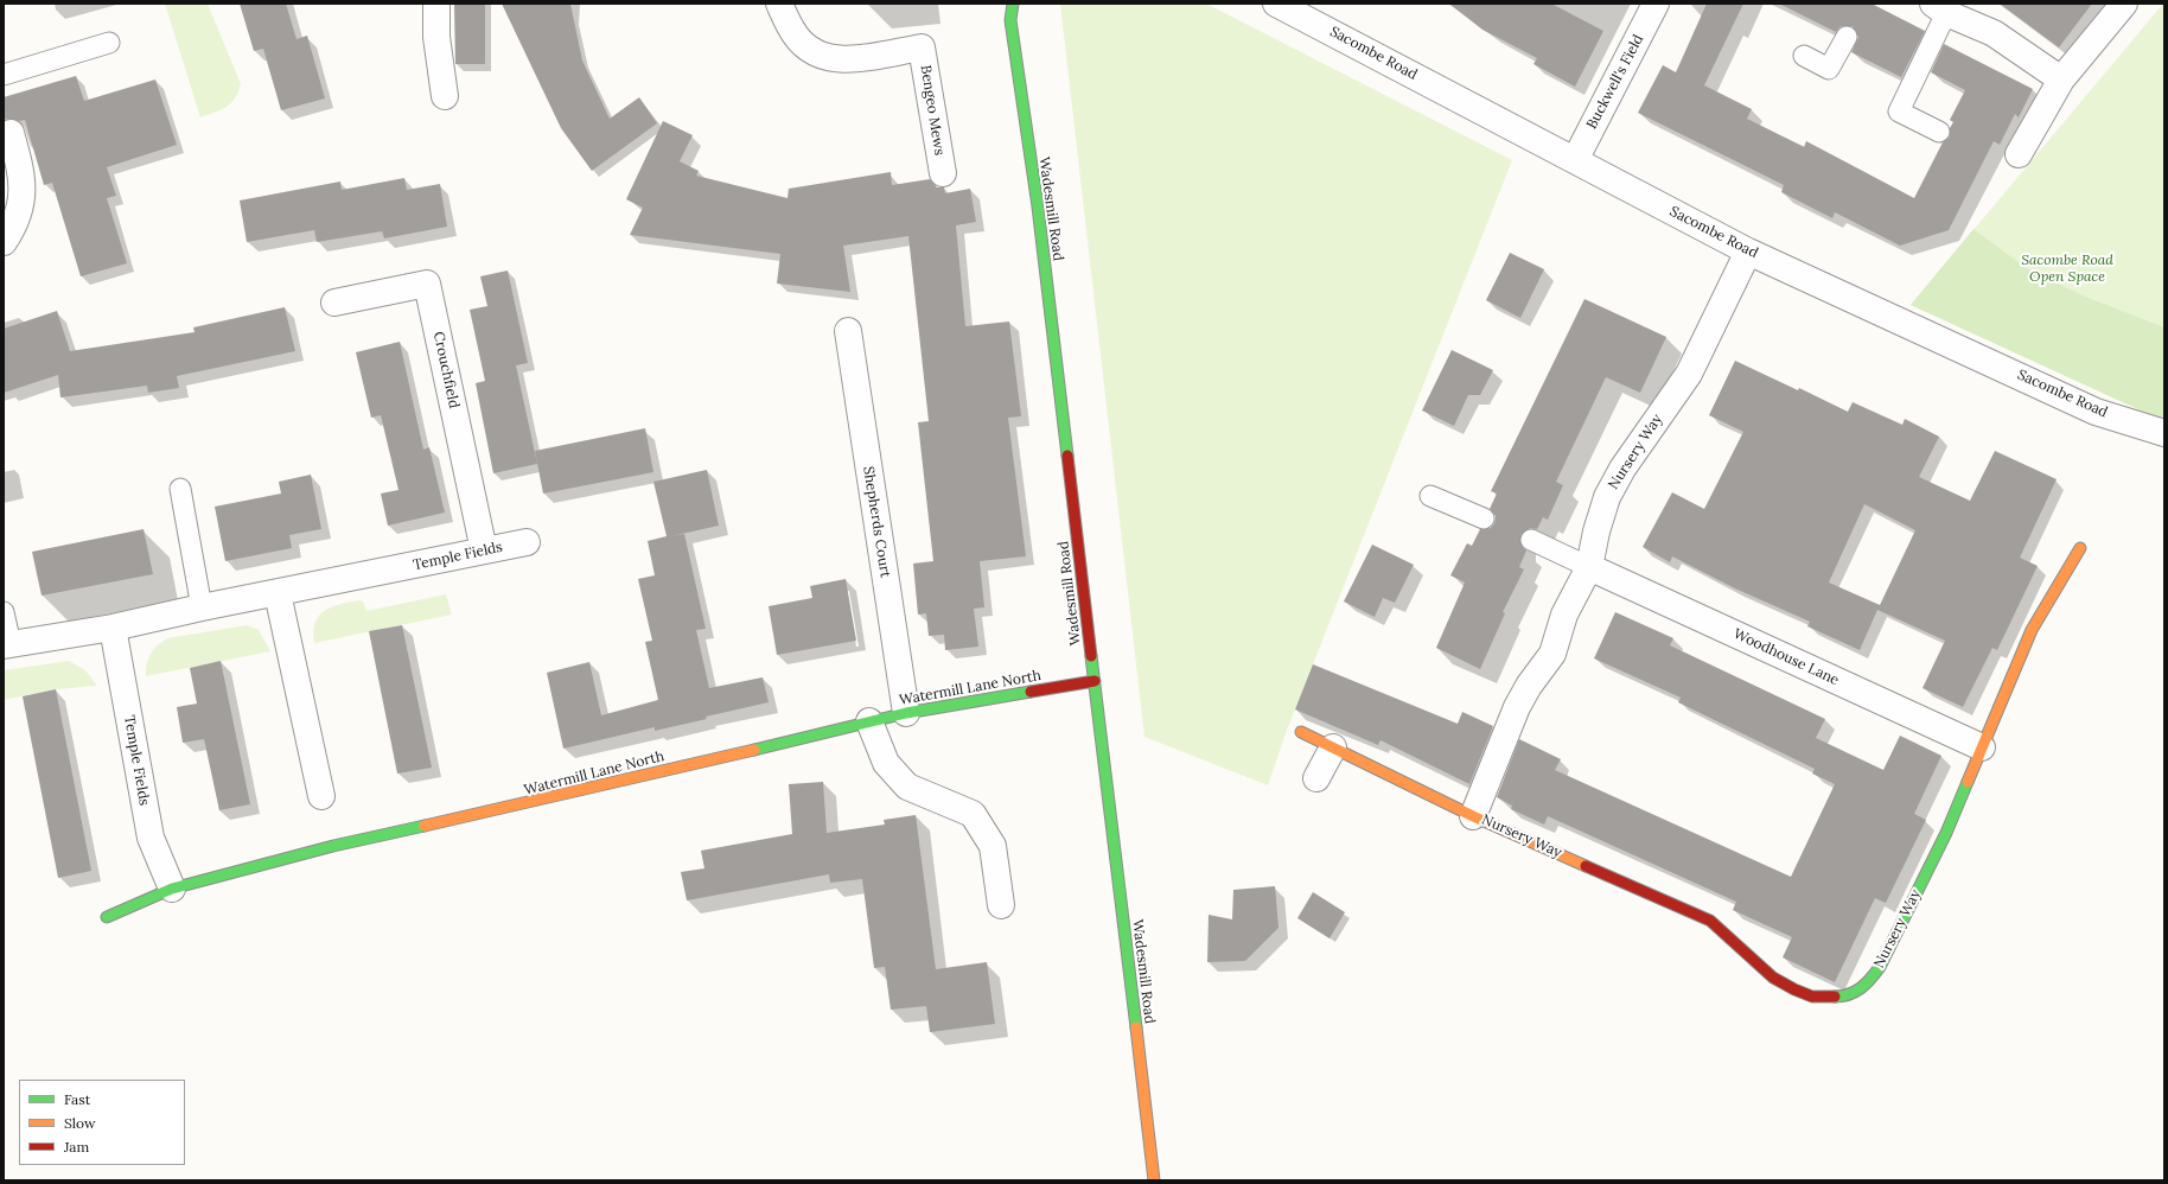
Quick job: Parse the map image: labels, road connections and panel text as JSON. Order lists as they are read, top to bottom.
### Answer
{
  "streets": {
    "street": [
      "Sacombe Road",
      "Buckwell's Field",
      "Bengeo Mews",
      "Wadesmill Road",
      "Crouchfield",
      "Nursery Way",
      "Shepherds Court",
      "Temple Fields",
      "Woodhouse Lane",
      "Watermill Lane North"
    ]
  },
  "crossings": [
    ["Sacombe Road", "Buckwell's Field"],
    ["Sacombe Road", "Nursery Way"],
    ["Wadesmill Road", "Watermill Lane North"],
    ["Crouchfield", "Temple Fields"],
    ["Nursery Way", "Woodhouse Lane"],
    ["Shepherds Court", "Watermill Lane North"],
    ["Temple Fields", "Watermill Lane North"]
  ],
  "parks": ["Sacombe Road Open Space"],
  "legend": ["Fast", "Slow", "Jam"]
}
